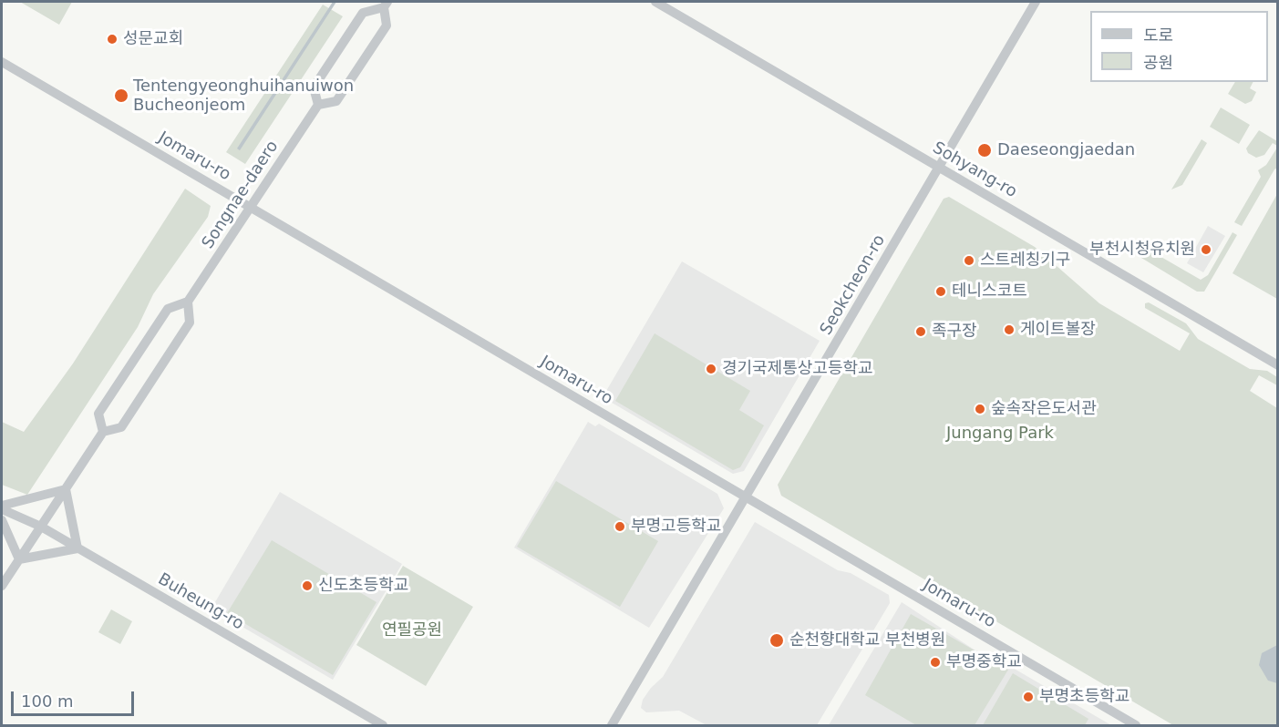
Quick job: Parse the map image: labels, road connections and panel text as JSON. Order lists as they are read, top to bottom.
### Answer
{
  "streets": {
    "street": [
      "Jomaru-ro",
      "Sohyang-ro",
      "Songnae-daero",
      "Seokcheon-ro",
      "Buheung-ro"
    ]
  },
  "crossings": [
    ["Jomaru-ro", "Songnae-daero"],
    ["Jomaru-ro", "Seokcheon-ro"],
    ["Sohyang-ro", "Seokcheon-ro"],
    ["Songnae-daero", "Buheung-ro"]
  ],
  "parks": ["Jungang Park", "연필공원"],
  "places": [
    "성문교회",
    "Tentengyeonghuihanuiwon Bucheonjeom",
    "Daeseongjaedan",
    "부천시청유치원",
    "스트레칭기구",
    "테니스코트",
    "게이트볼장",
    "족구장",
    "경기국제통상고등학교",
    "숲속작은도서관",
    "부명고등학교",
    "신도초등학교",
    "순천향대학교 부천병원",
    "부명중학교",
    "부명초등학교"
  ],
  "legend": ["도로", "공원"],
  "scale_bar": "100 m"
}
